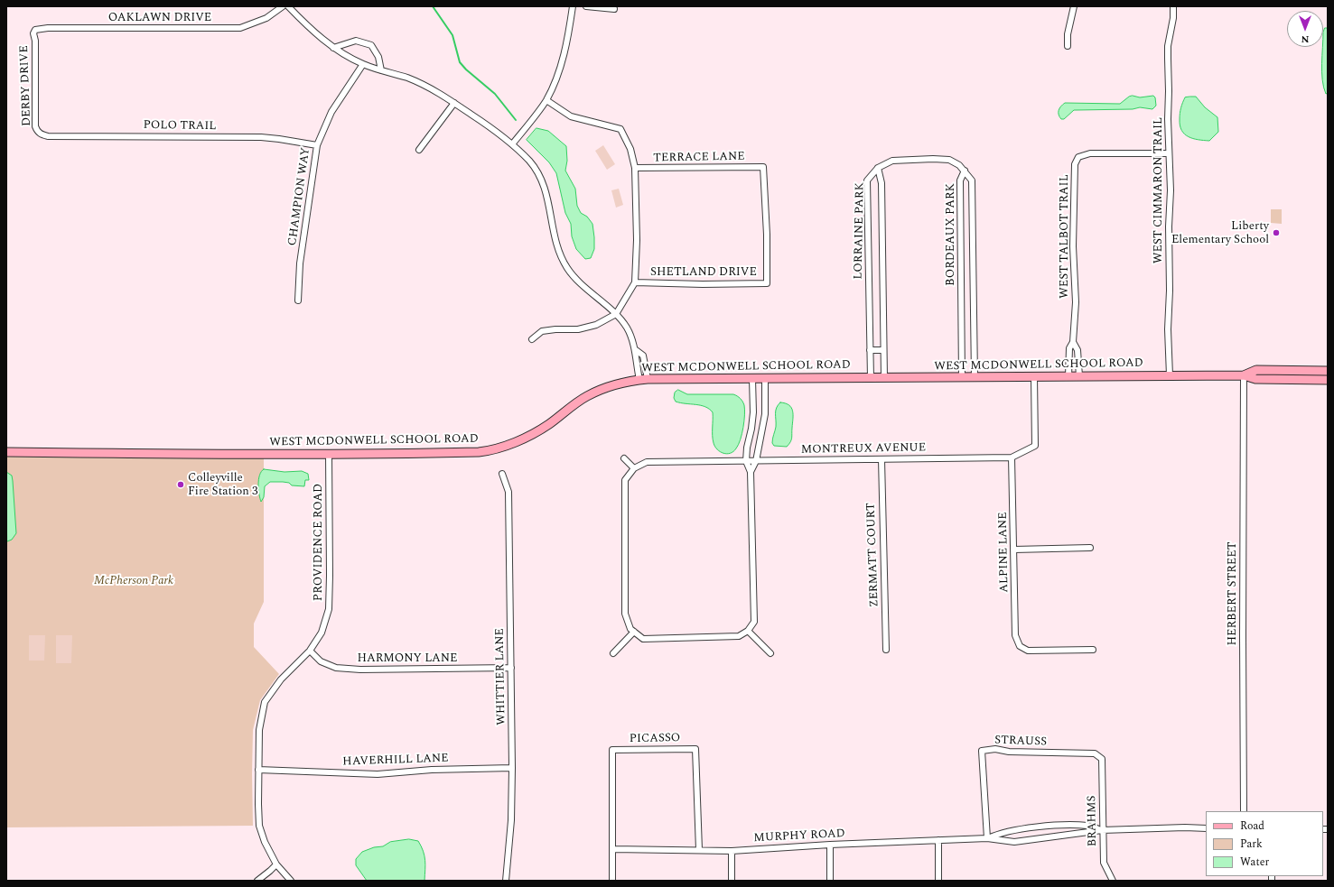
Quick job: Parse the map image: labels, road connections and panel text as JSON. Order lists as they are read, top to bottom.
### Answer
{
  "streets": {
    "main road": ["WEST MCDONWELL SCHOOL ROAD"],
    "street": [
      "OAKLAWN DRIVE",
      "DERBY DRIVE",
      "POLO TRAIL",
      "TERRACE LANE",
      "WEST CIMMARON TRAIL",
      "CHAMPION WAY",
      "LORRAINE PARK",
      "BORDEAUX PARK",
      "WEST TALBOT TRAIL",
      "SHETLAND DRIVE",
      "MONTREUX AVENUE",
      "PROVIDENCE ROAD",
      "ALPINE LANE",
      "ZERMATT COURT",
      "HERBERT STREET",
      "HARMONY LANE",
      "WHITTIER LANE",
      "PICASSO",
      "STRAUSS",
      "HAVERHILL LANE",
      "BRAHMS",
      "MURPHY ROAD"
    ]
  },
  "crossings": [
    ["OAKLAWN DRIVE", "DERBY DRIVE"],
    ["DERBY DRIVE", "POLO TRAIL"],
    ["POLO TRAIL", "CHAMPION WAY"],
    ["TERRACE LANE", "SHETLAND DRIVE"],
    ["WEST CIMMARON TRAIL", "WEST TALBOT TRAIL"],
    ["WEST CIMMARON TRAIL", "WEST MCDONWELL SCHOOL ROAD"],
    ["LORRAINE PARK", "WEST MCDONWELL SCHOOL ROAD"],
    ["BORDEAUX PARK", "WEST MCDONWELL SCHOOL ROAD"],
    ["WEST TALBOT TRAIL", "WEST MCDONWELL SCHOOL ROAD"],
    ["WEST MCDONWELL SCHOOL ROAD", "MONTREUX AVENUE"],
    ["WEST MCDONWELL SCHOOL ROAD", "PROVIDENCE ROAD"],
    ["WEST MCDONWELL SCHOOL ROAD", "HERBERT STREET"],
    ["MONTREUX AVENUE", "ALPINE LANE"],
    ["MONTREUX AVENUE", "ZERMATT COURT"],
    ["PROVIDENCE ROAD", "HARMONY LANE"],
    ["PROVIDENCE ROAD", "HAVERHILL LANE"],
    ["HARMONY LANE", "WHITTIER LANE"],
    ["WHITTIER LANE", "HAVERHILL LANE"],
    ["PICASSO", "MURPHY ROAD"],
    ["STRAUSS", "BRAHMS"],
    ["STRAUSS", "MURPHY ROAD"],
    ["BRAHMS", "MURPHY ROAD"]
  ],
  "parks": ["McPherson Park"],
  "places": ["Liberty Elementary School", "Colleyville Fire Station 3"],
  "legend": ["Road", "Park", "Water"],
  "north": "bottom"
}
